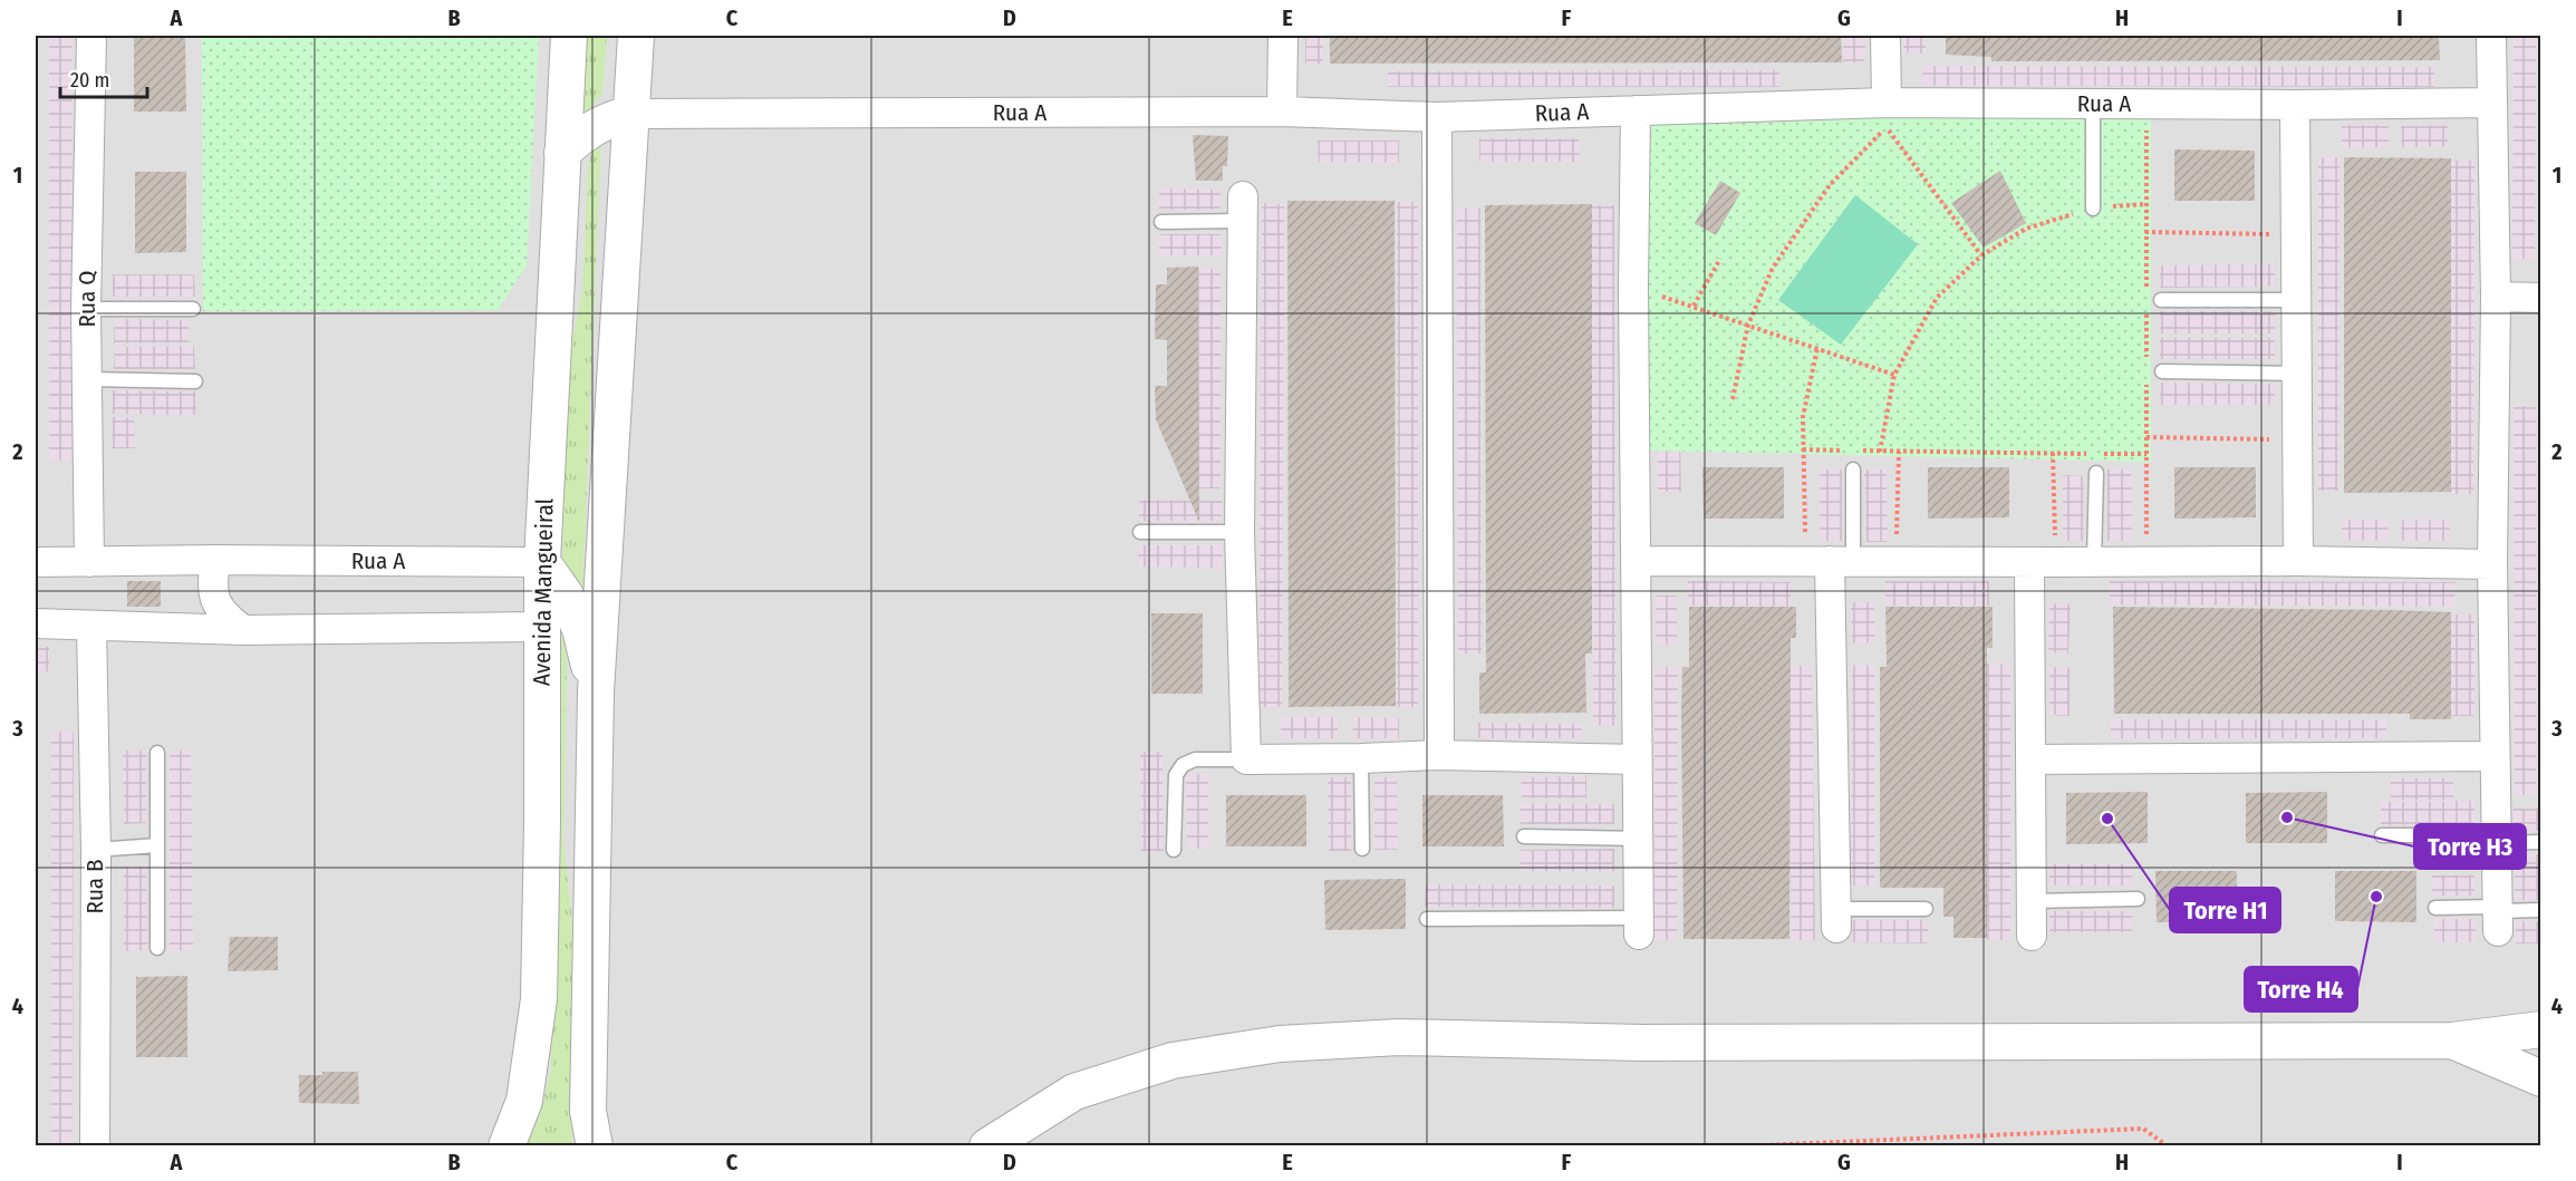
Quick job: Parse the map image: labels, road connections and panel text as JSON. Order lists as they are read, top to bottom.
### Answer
{
  "streets": {
    "street": [
      "Rua A",
      "Rua Q",
      "Avenida Mangueiral",
      "Rua B"
    ]
  },
  "crossings": [
    ["Rua A", "Rua Q"],
    ["Rua A", "Avenida Mangueiral"]
  ],
  "places": ["Torre H3", "Torre H1", "Torre H4"],
  "scale_bar": "20 m",
  "grid": {
    "columns": [
      "A",
      "B",
      "C",
      "D",
      "E",
      "F",
      "G",
      "H",
      "I"
    ],
    "rows": [
      "1",
      "2",
      "3",
      "4"
    ]
  }
}
